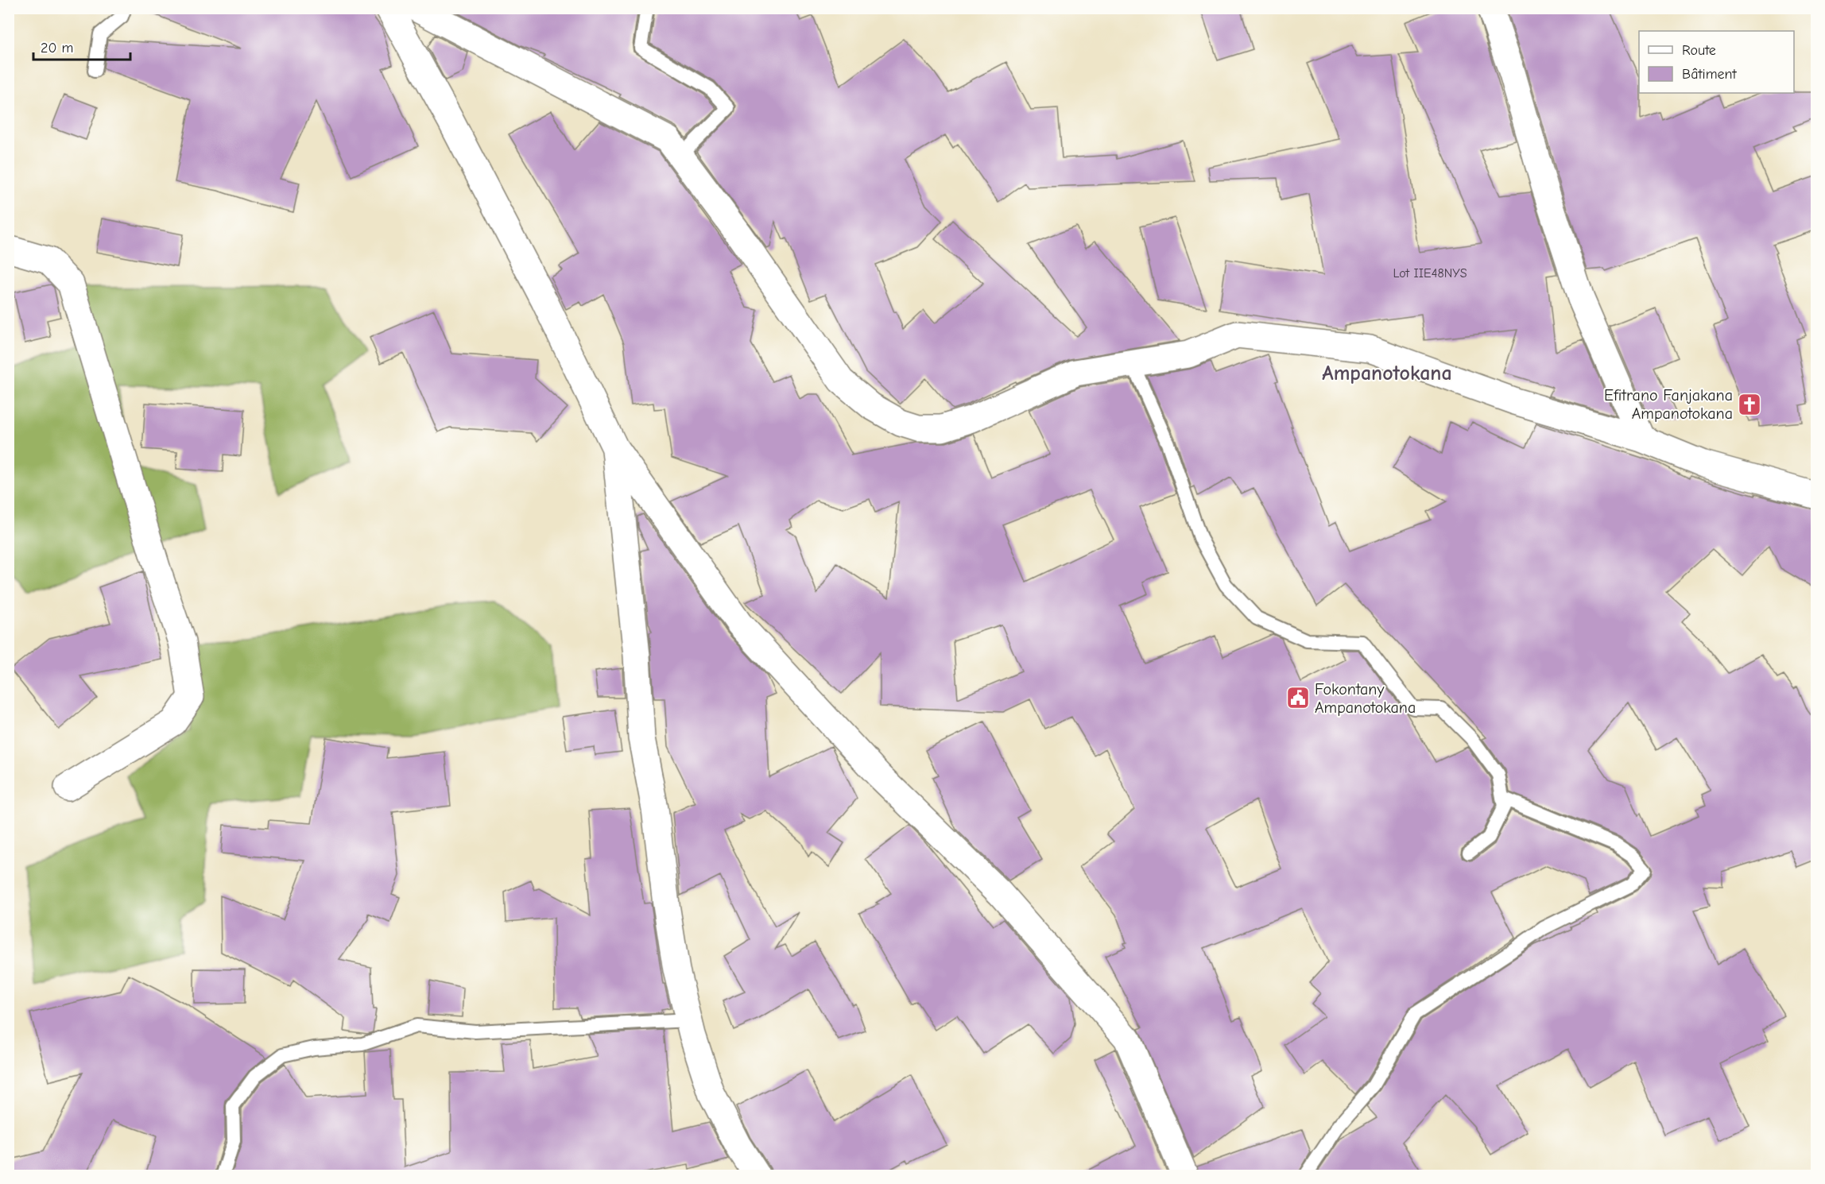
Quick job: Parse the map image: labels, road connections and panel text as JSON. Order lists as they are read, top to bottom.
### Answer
{
  "districts": ["Ampanotokana"],
  "places": {
    "church": ["Efitrano Fanjakana Ampanotokana"],
    "public building": ["Fokontany Ampanotokana"]
  },
  "house_numbers": ["Lot IIE48NYS"],
  "legend": ["Route", "Bâtiment"],
  "scale_bar": "20 m"
}
